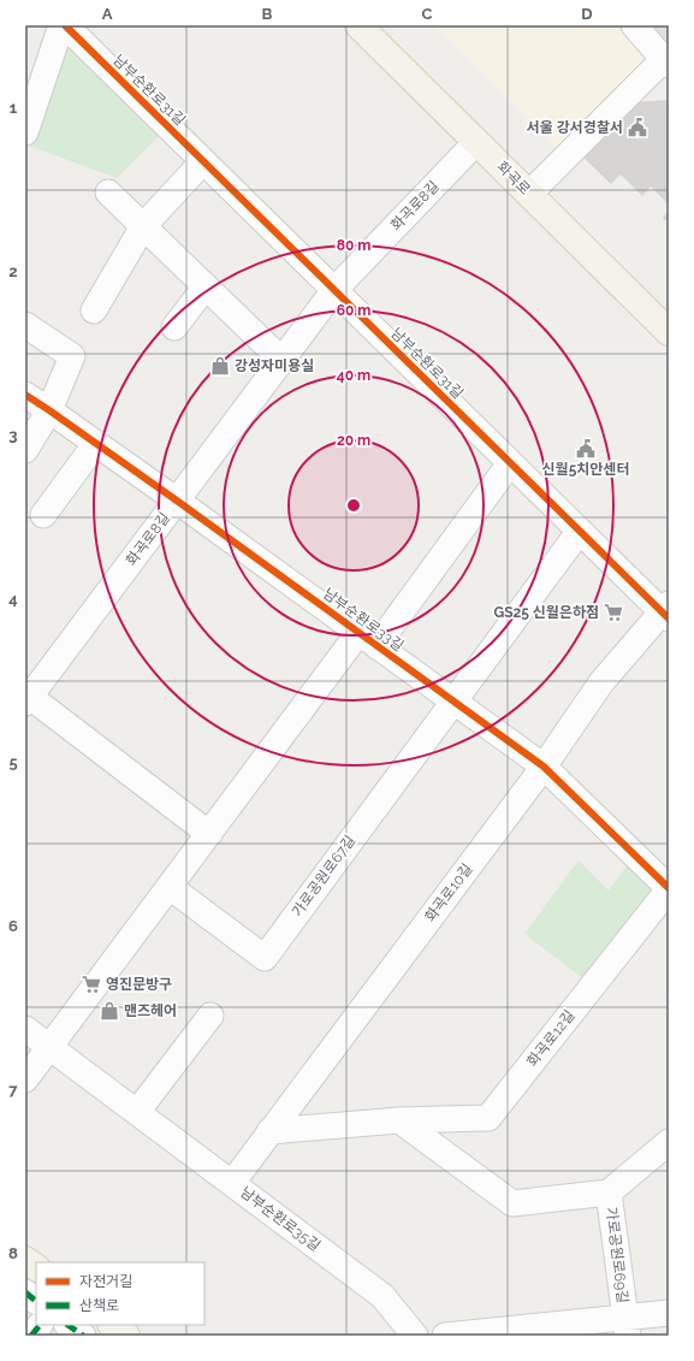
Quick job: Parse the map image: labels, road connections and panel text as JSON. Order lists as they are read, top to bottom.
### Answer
{
  "streets": {
    "main road": ["화곡로"],
    "street": [
      "남부순환로31길",
      "화곡로8길",
      "남부순환로33길",
      "가로공원로67길",
      "화곡로10길",
      "화곡로12길",
      "남부순환로35길",
      "가로공원로69길"
    ]
  },
  "crossings": [
    ["남부순환로31길", "화곡로8길"],
    ["남부순환로31길", "화곡로10길"],
    ["화곡로", "화곡로8길"],
    ["화곡로8길", "남부순환로33길"],
    ["남부순환로33길", "가로공원로67길"],
    ["남부순환로33길", "화곡로10길"],
    ["남부순환로33길", "화곡로12길"],
    ["화곡로10길", "화곡로12길"],
    ["화곡로10길", "남부순환로35길"]
  ],
  "places": {
    "public building": ["서울 강서경찰서", "신월5치안센터"],
    "shop": ["강성자미용실", "맨즈헤어"],
    "supermarket": ["GS25 신월은하점", "영진문방구"]
  },
  "legend": ["자전거길", "산책로"],
  "grid": {
    "columns": [
      "A",
      "B",
      "C",
      "D"
    ],
    "rows": [
      "1",
      "2",
      "3",
      "4",
      "5",
      "6",
      "7",
      "8"
    ]
  },
  "rings": [
    "80 m",
    "60 m",
    "40 m",
    "20 m"
  ]
}
